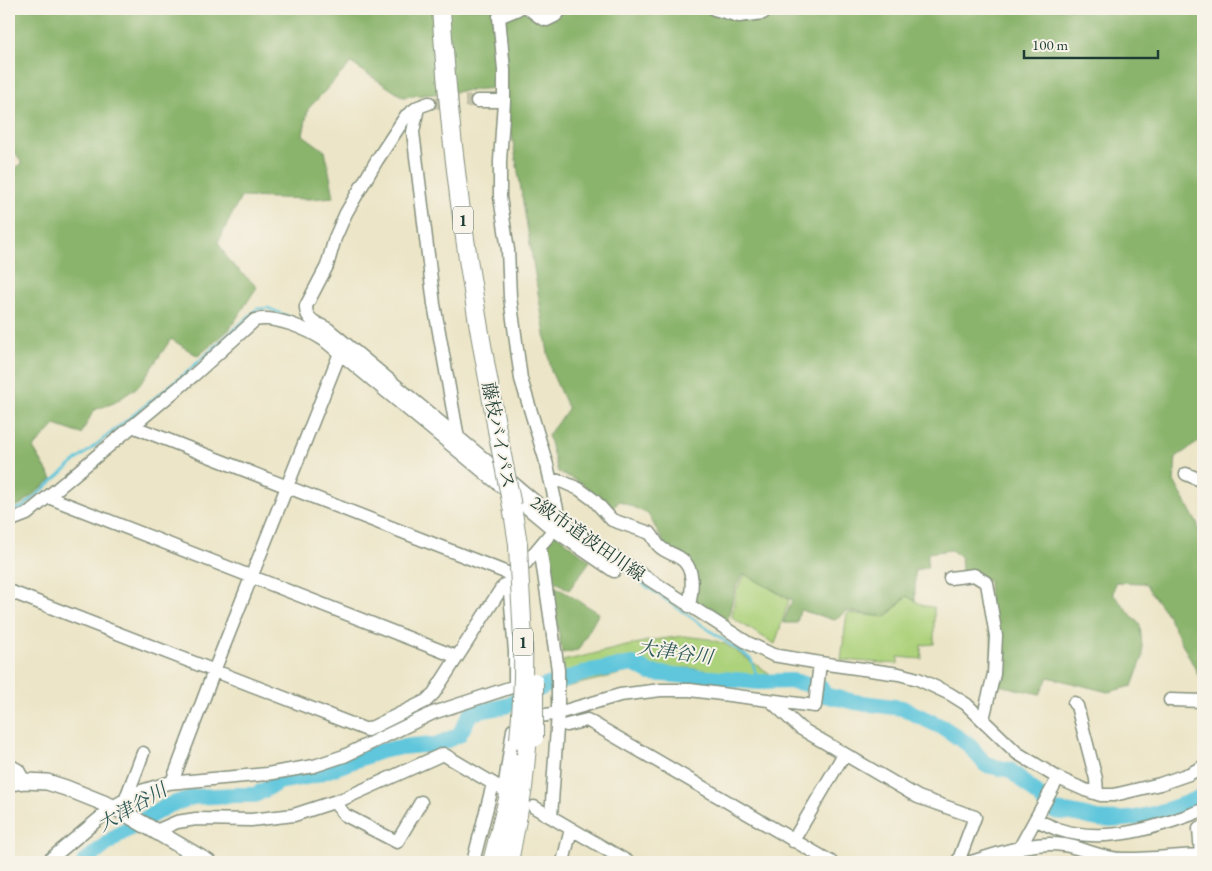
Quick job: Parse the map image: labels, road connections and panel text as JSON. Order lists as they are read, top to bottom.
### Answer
{
  "streets": {
    "highway": ["1", "藤枝バイパス"],
    "street": ["2級市道波田川線"]
  },
  "crossings": [
    ["1", "藤枝バイパス"]
  ],
  "water": ["大津谷川"],
  "scale_bar": "100 m"
}
